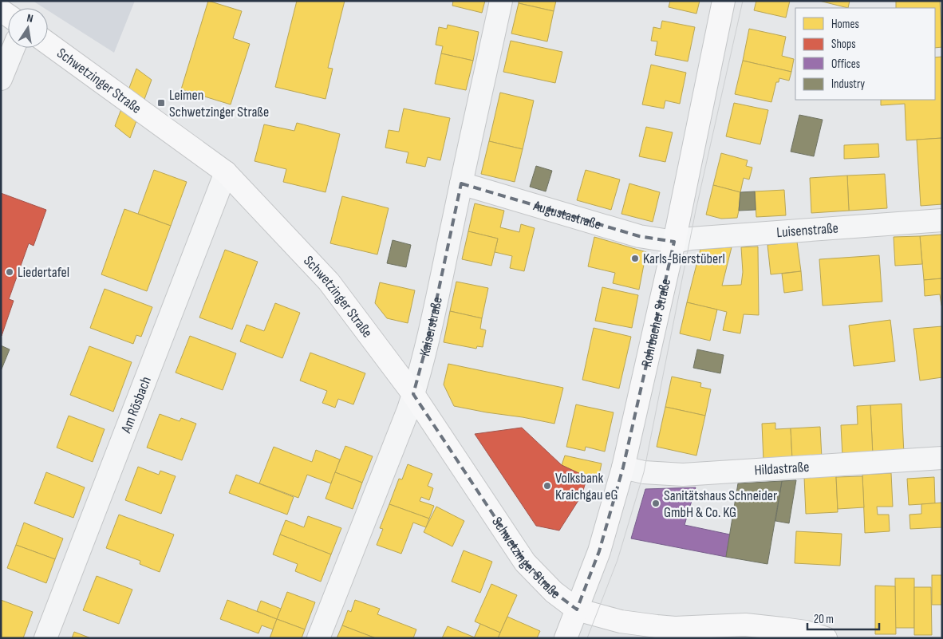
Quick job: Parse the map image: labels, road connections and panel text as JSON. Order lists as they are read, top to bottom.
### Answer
{
  "streets": {
    "main road": ["Schwetzinger Straße", "Rohrbacher Straße"],
    "street": [
      "Augustastraße",
      "Luisenstraße",
      "Kaiserstraße",
      "Am Rösbach",
      "Hildastraße"
    ]
  },
  "crossings": [
    ["Schwetzinger Straße", "Rohrbacher Straße"],
    ["Schwetzinger Straße", "Kaiserstraße"],
    ["Schwetzinger Straße", "Am Rösbach"],
    ["Augustastraße", "Luisenstraße"],
    ["Augustastraße", "Rohrbacher Straße"],
    ["Augustastraße", "Kaiserstraße"],
    ["Luisenstraße", "Rohrbacher Straße"],
    ["Rohrbacher Straße", "Hildastraße"]
  ],
  "places": {
    "transit": ["Leimen Schwetzinger Straße"],
    "other": [
      "Karls-Bierstüberl",
      "Liedertafel",
      "Volksbank Kraichgau eG",
      "Sanitätshaus Schneider GmbH & Co. KG"
    ]
  },
  "legend": [
    "Homes",
    "Shops",
    "Offices",
    "Industry"
  ],
  "scale_bar": "20 m",
  "north": "top"
}
